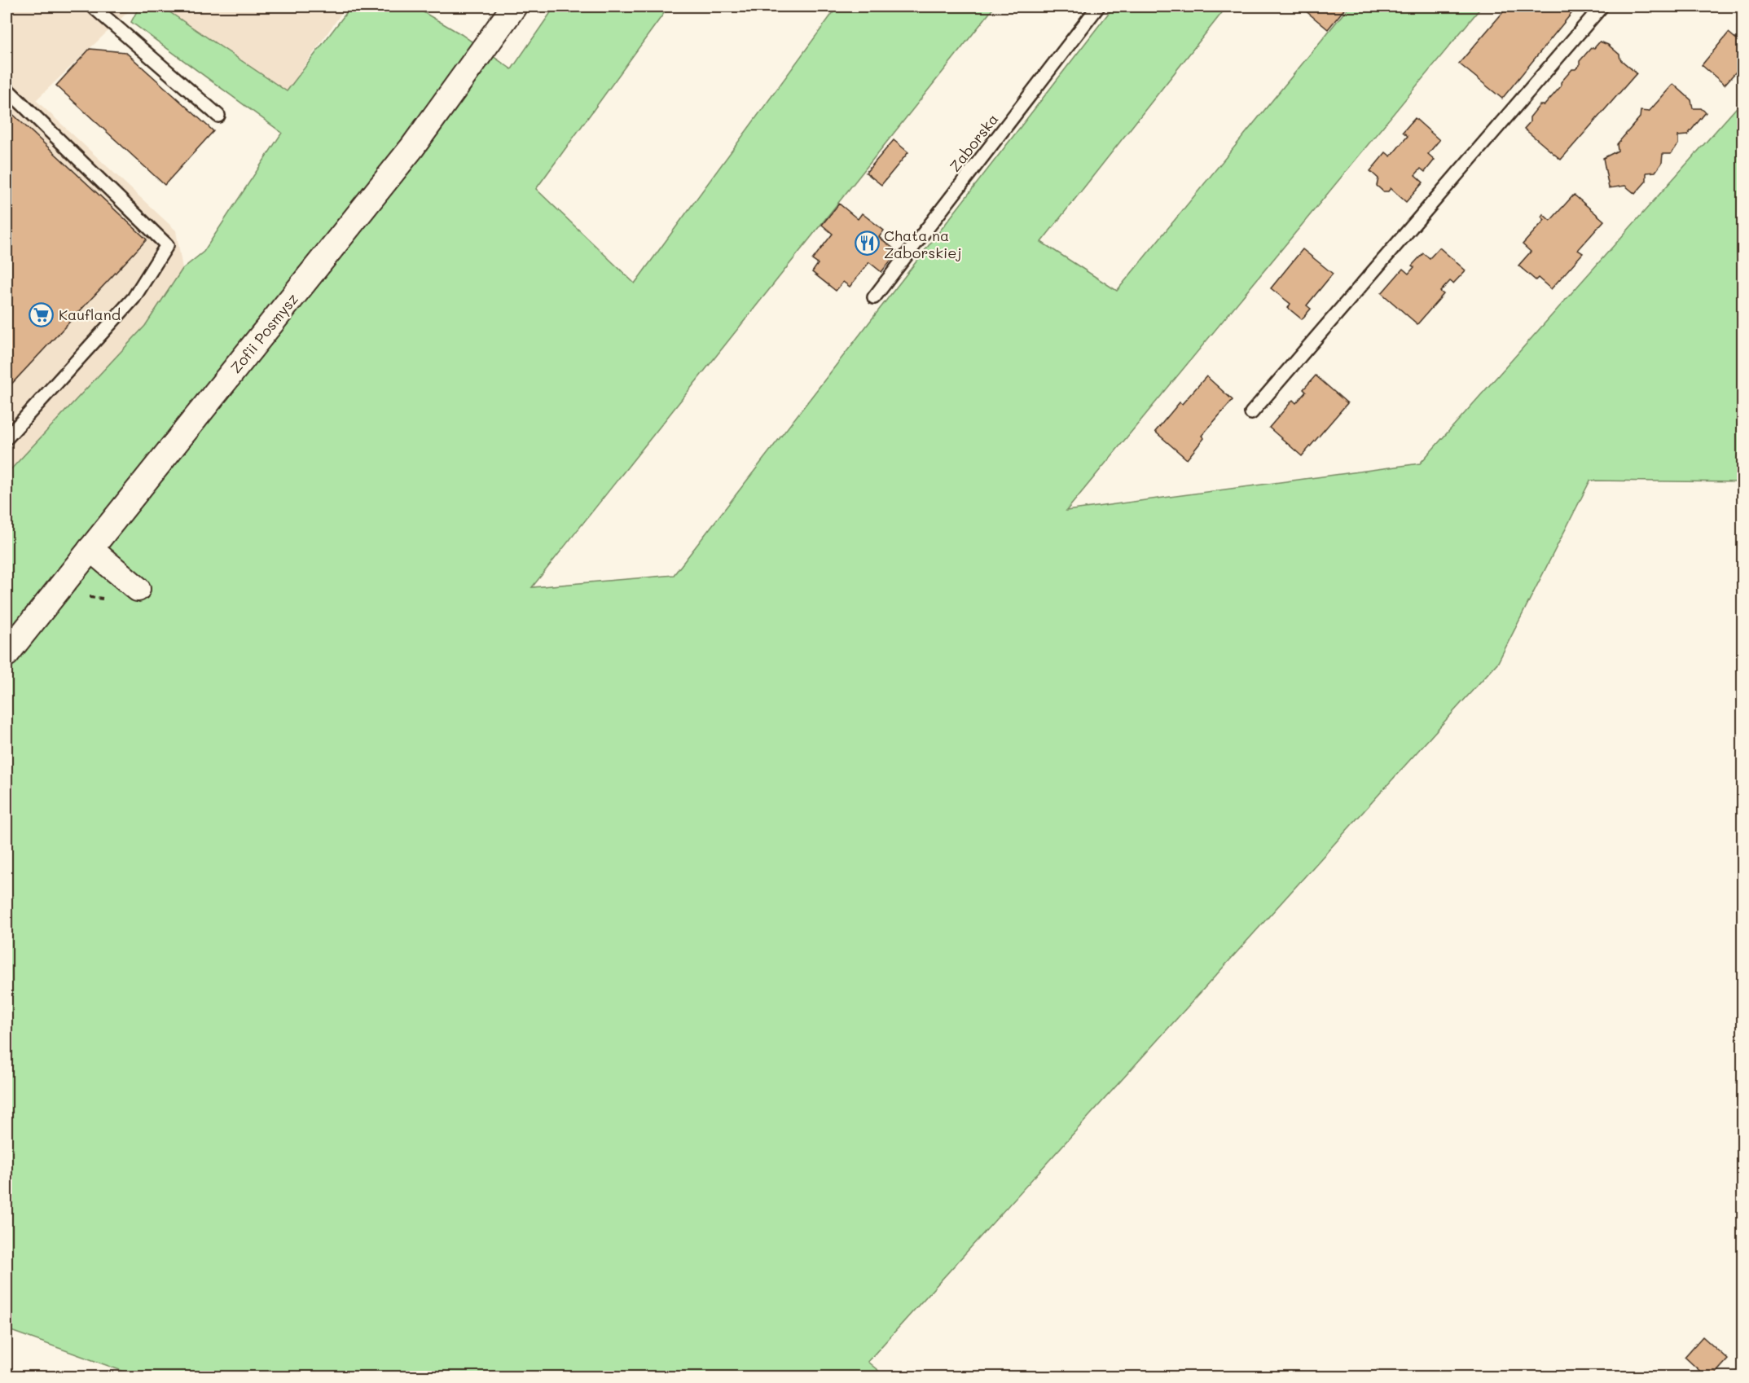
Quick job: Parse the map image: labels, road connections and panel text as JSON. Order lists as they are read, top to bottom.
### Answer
{
  "streets": {
    "street": ["Zofii Posmysz"],
    "lane": ["Zaborska"]
  },
  "places": {
    "restaurant": ["Chata na Zaborskiej"],
    "supermarket": ["Kaufland"]
  }
}
